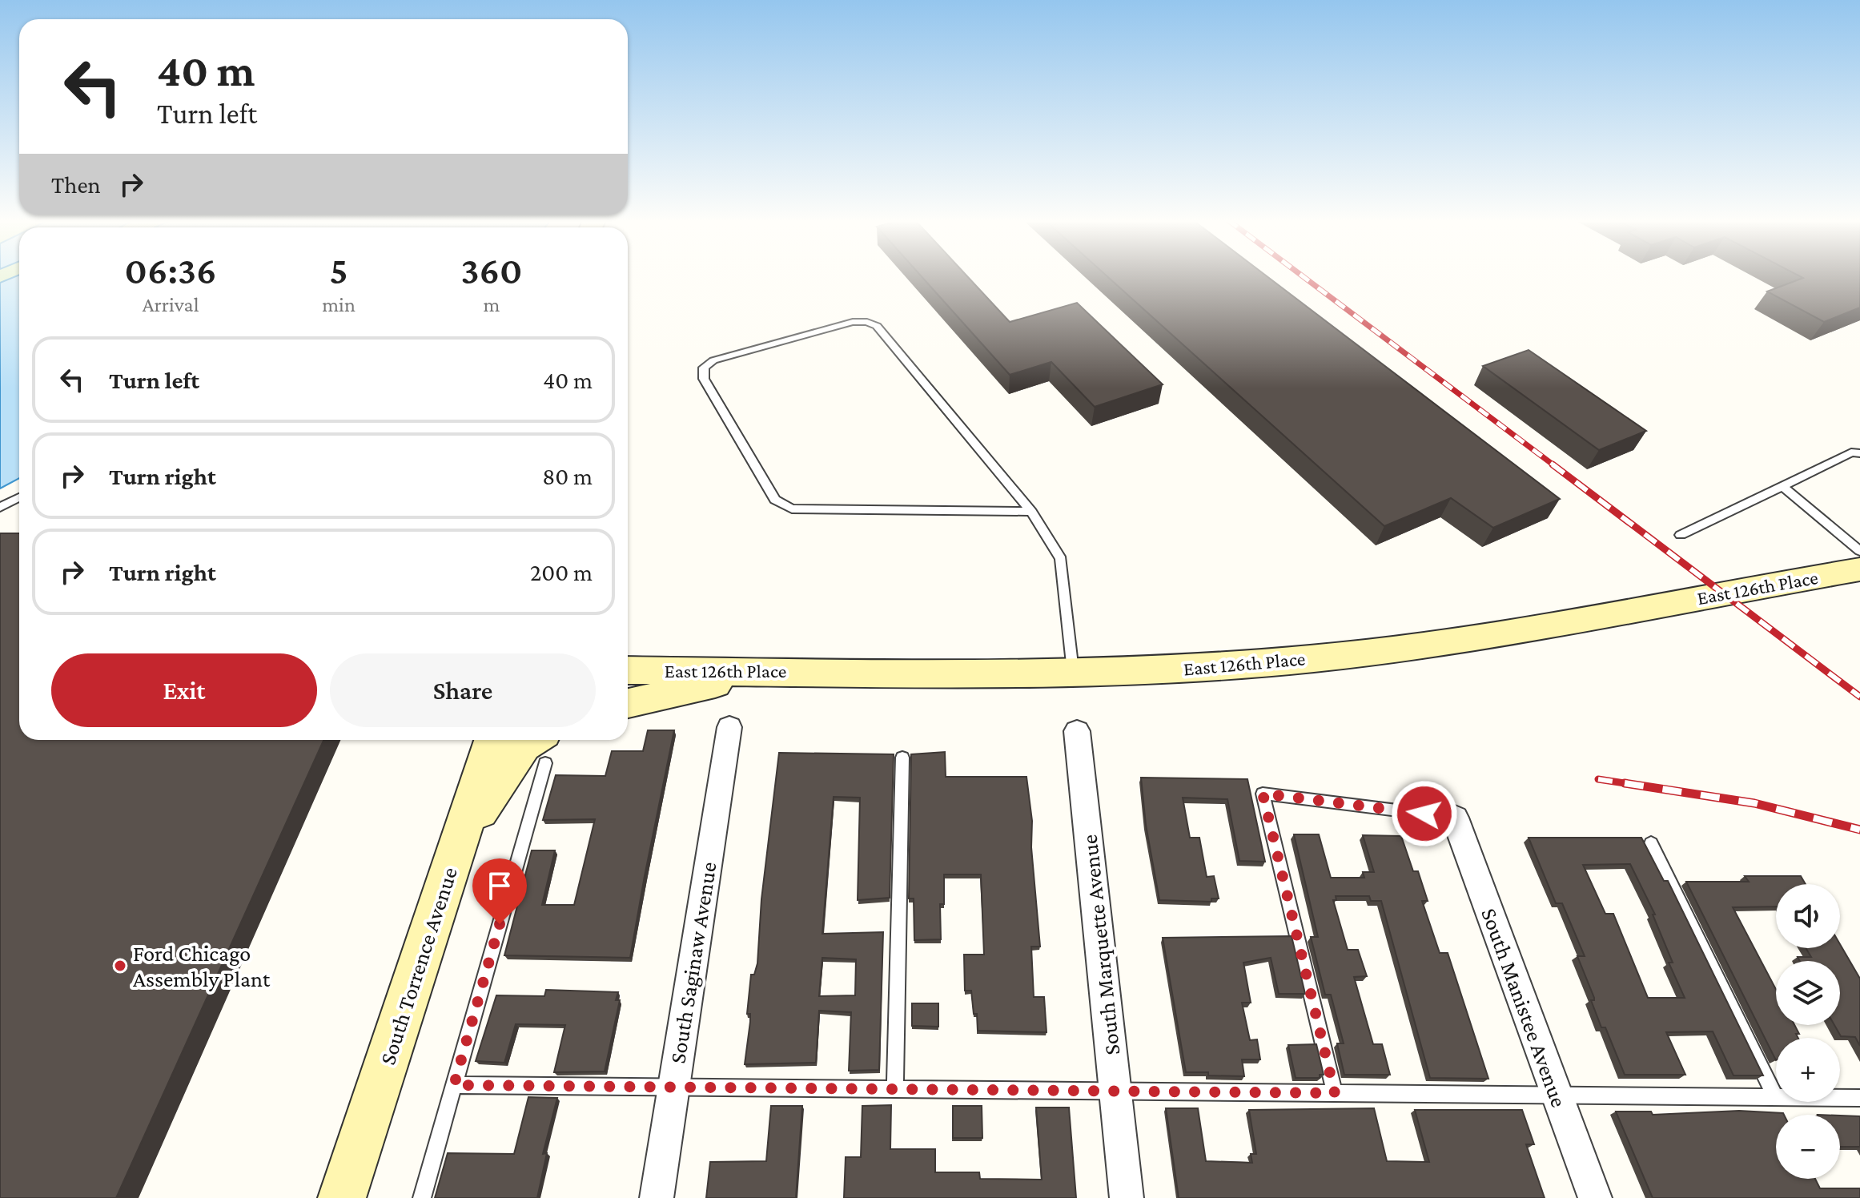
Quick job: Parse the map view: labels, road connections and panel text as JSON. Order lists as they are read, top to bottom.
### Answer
{
  "streets": {
    "street": [
      "East 126th Place",
      "South Marquette Avenue",
      "South Saginaw Avenue",
      "South Torrence Avenue",
      "South Manistee Avenue"
    ]
  },
  "places": ["Ford Chicago Assembly Plant"],
  "page": {
    "turn": ["40 m", "Turn left"],
    "then": "Then",
    "eta": [
      "06:36",
      "Arrival",
      "5",
      "min",
      "360",
      "m"
    ],
    "list": [
      {
        "name": "Turn left",
        "value": "40 m"
      },
      {
        "name": "Turn right",
        "value": "80 m"
      },
      {
        "name": "Turn right",
        "value": "200 m"
      }
    ],
    "buttons": ["Exit", "Share"],
    "map_buttons": ["+", "−"]
  }
}
